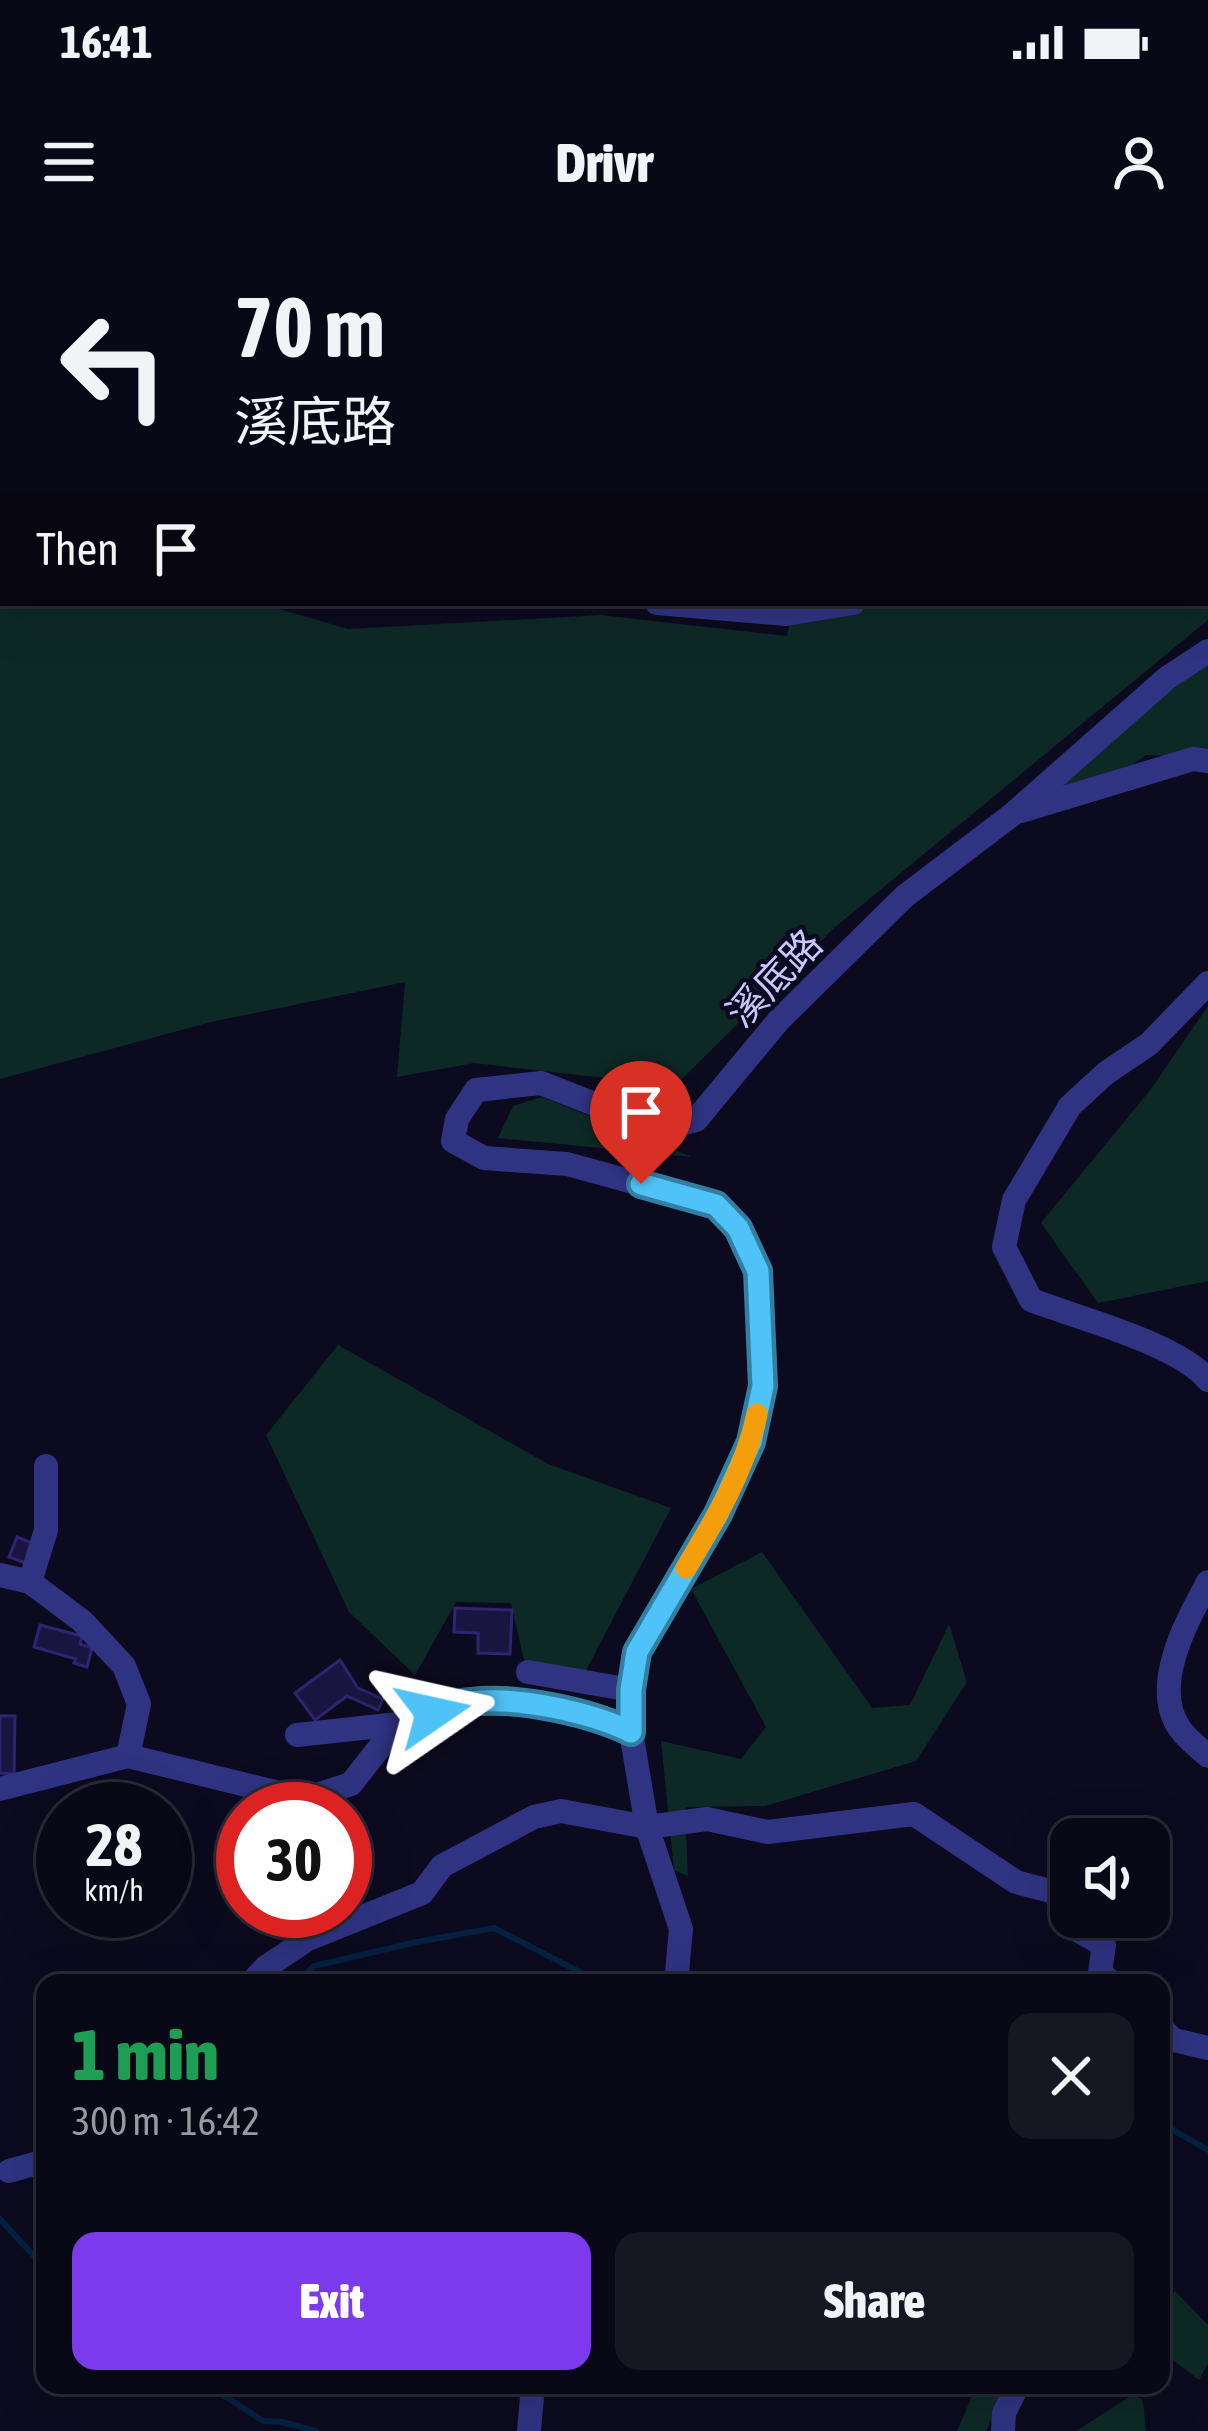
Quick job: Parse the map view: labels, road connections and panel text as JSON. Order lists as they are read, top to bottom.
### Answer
{
  "streets": {
    "street": ["溪底路"]
  },
  "page": {
    "status": "16:41",
    "header": "Drivr",
    "turn": ["70 m", "溪底路"],
    "then": "Then",
    "speed": "28 km/h",
    "limit": "30",
    "heading": ["1 min", "300 m · 16:42"],
    "buttons": ["Exit", "Share"]
  }
}
